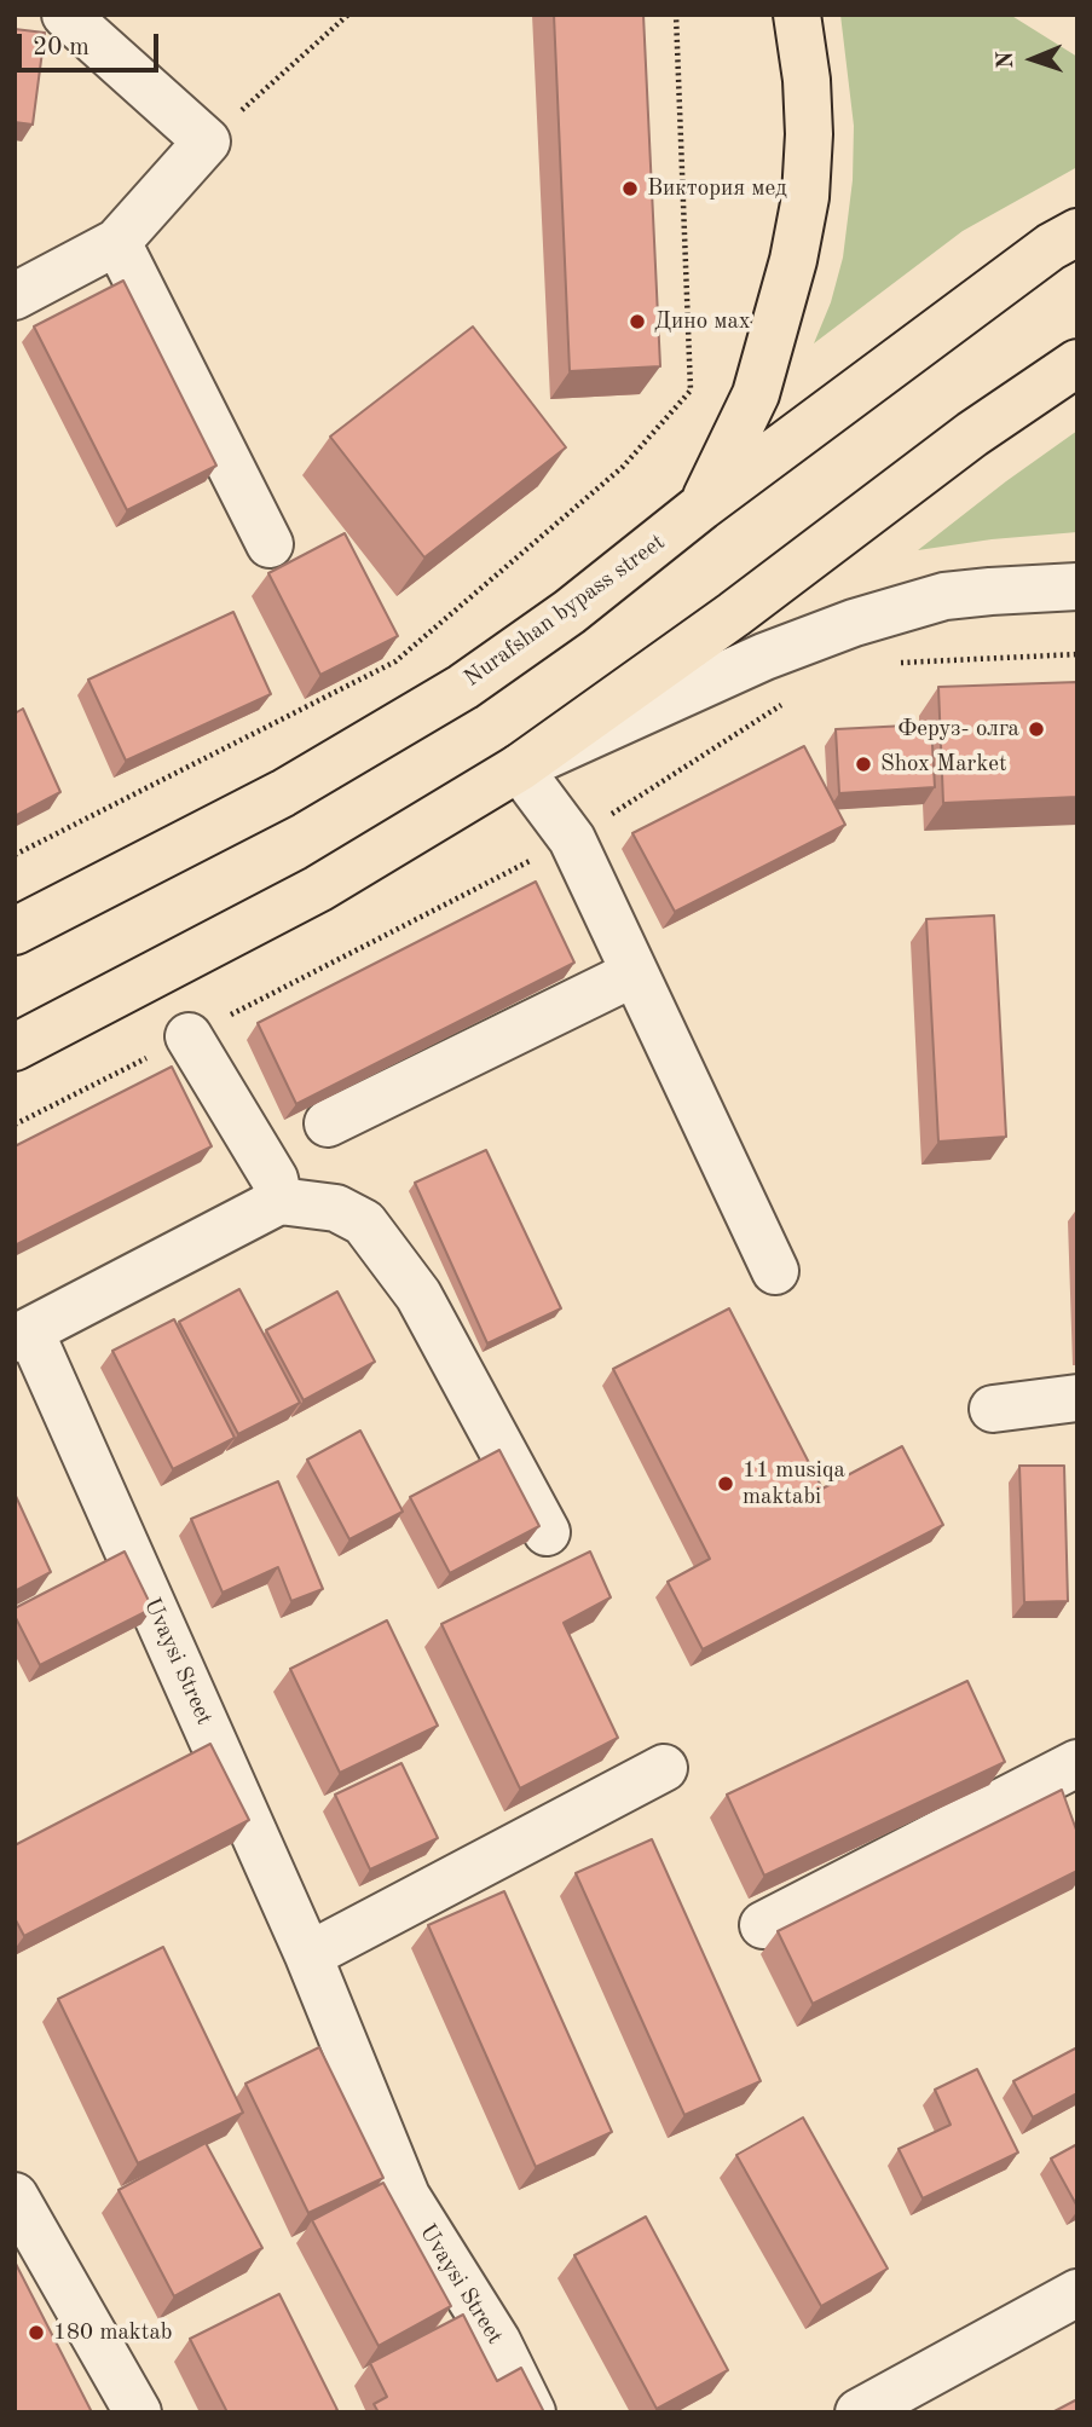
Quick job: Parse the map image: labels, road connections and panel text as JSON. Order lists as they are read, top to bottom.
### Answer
{
  "streets": {
    "main road": ["Nurafshan bypass street"],
    "street": ["Uvaysi Street"]
  },
  "places": [
    "Виктория мед",
    "Дино мах",
    "Феруз- олга",
    "Shox Market",
    "11 musiqa maktabi",
    "180 maktab"
  ],
  "scale_bar": "20 m",
  "north": "left"
}
